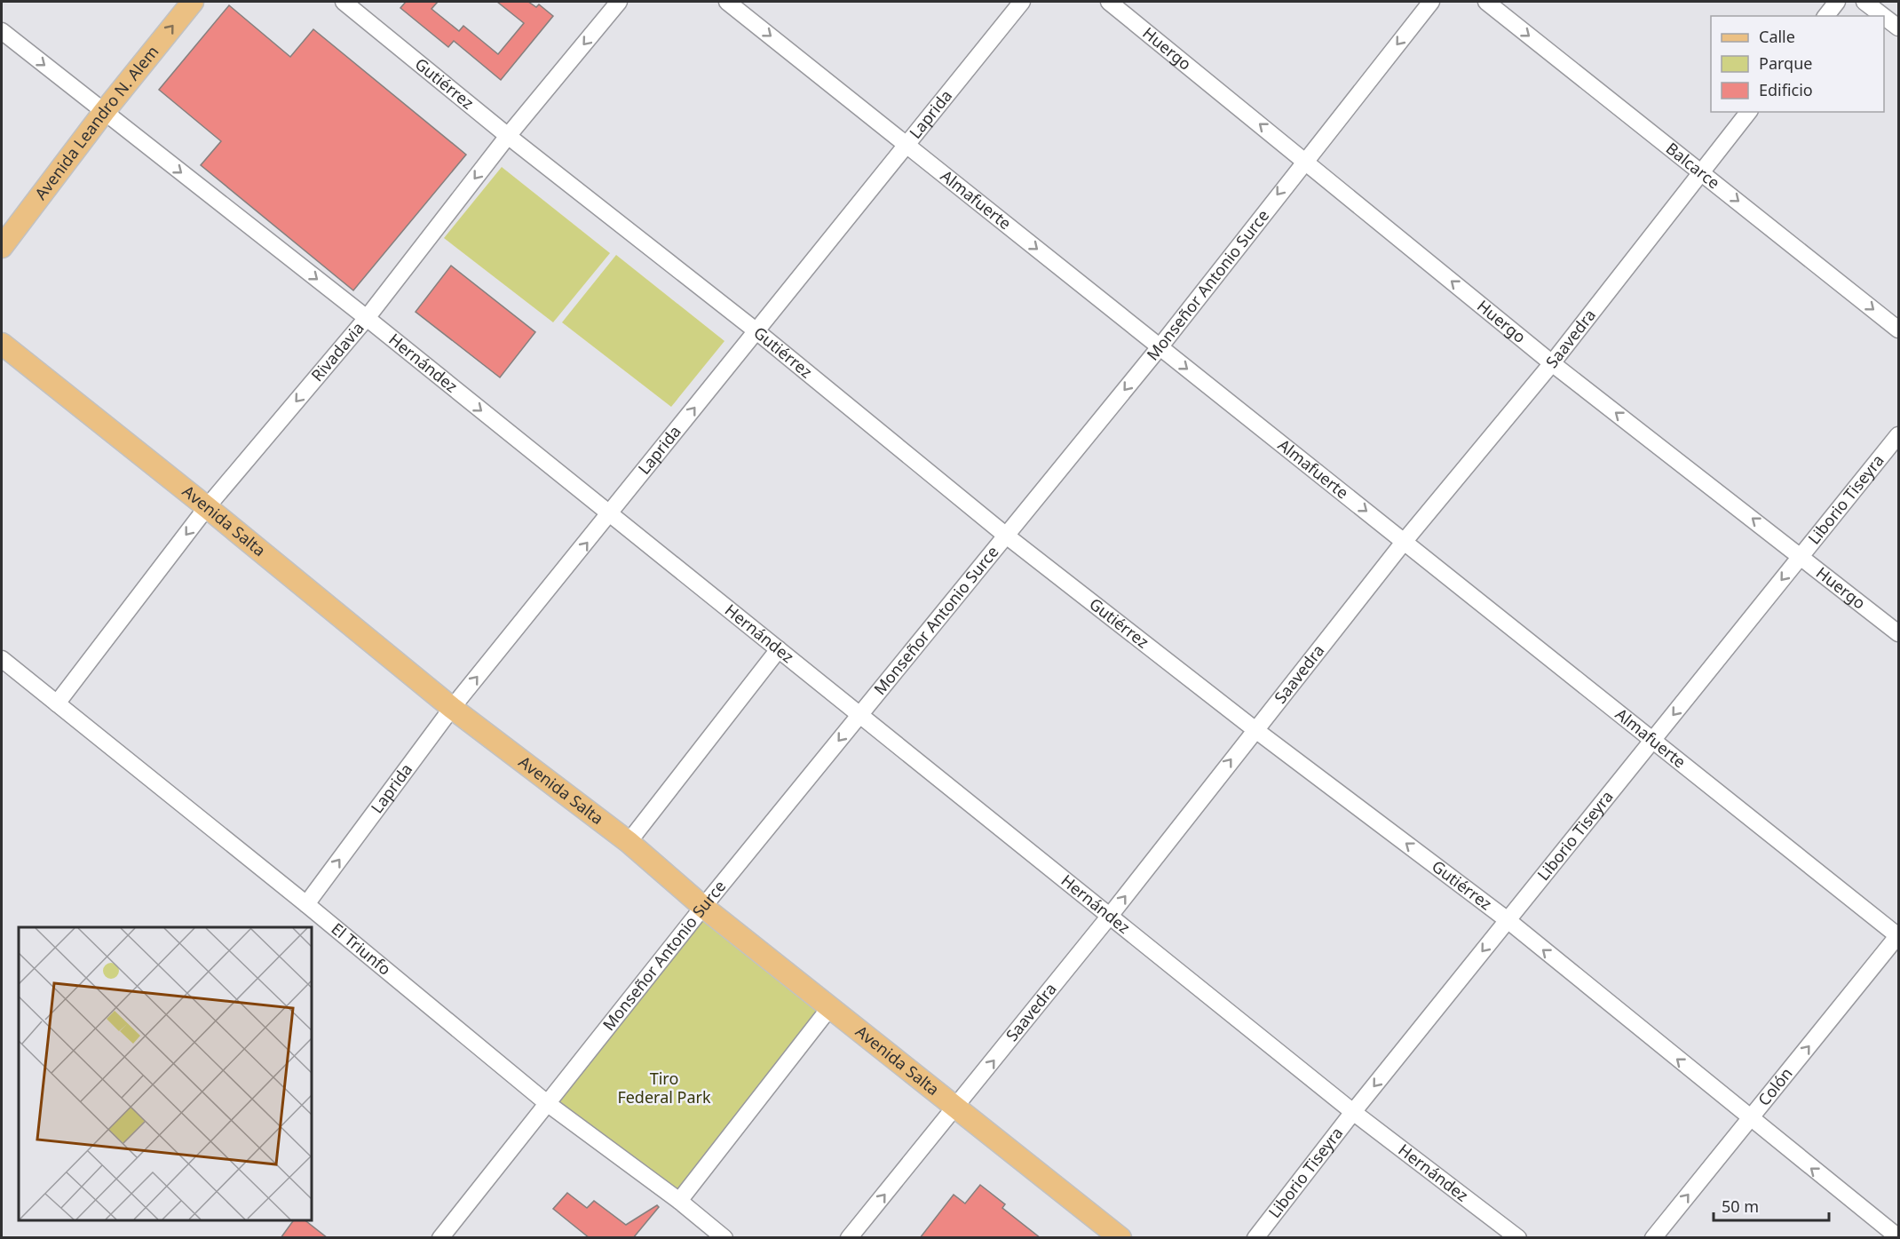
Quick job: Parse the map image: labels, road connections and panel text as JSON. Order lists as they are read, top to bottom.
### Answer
{
  "streets": {
    "main road": ["Avenida Leandro N. Alem", "Avenida Salta"],
    "street": [
      "Huergo",
      "Gutiérrez",
      "Laprida",
      "Balcarce",
      "Almafuerte",
      "Monseñor Antonio Surce",
      "Saavedra",
      "Rivadavia",
      "Hernández",
      "Liborio Tiseyra",
      "El Triunfo",
      "Colón"
    ]
  },
  "crossings": [
    ["Huergo", "Monseñor Antonio Surce"],
    ["Huergo", "Saavedra"],
    ["Huergo", "Liborio Tiseyra"],
    ["Gutiérrez", "Laprida"],
    ["Gutiérrez", "Monseñor Antonio Surce"],
    ["Gutiérrez", "Saavedra"],
    ["Gutiérrez", "Rivadavia"],
    ["Gutiérrez", "Liborio Tiseyra"],
    ["Gutiérrez", "Colón"],
    ["Laprida", "Almafuerte"],
    ["Laprida", "Hernández"],
    ["Laprida", "Avenida Salta"],
    ["Laprida", "El Triunfo"],
    ["Avenida Leandro N. Alem", "Hernández"],
    ["Balcarce", "Saavedra"],
    ["Almafuerte", "Monseñor Antonio Surce"],
    ["Almafuerte", "Saavedra"],
    ["Almafuerte", "Liborio Tiseyra"],
    ["Almafuerte", "Colón"],
    ["Monseñor Antonio Surce", "Hernández"],
    ["Monseñor Antonio Surce", "Avenida Salta"],
    ["Monseñor Antonio Surce", "El Triunfo"],
    ["Saavedra", "Hernández"],
    ["Saavedra", "Avenida Salta"],
    ["Rivadavia", "Hernández"],
    ["Rivadavia", "Avenida Salta"],
    ["Rivadavia", "El Triunfo"],
    ["Hernández", "Liborio Tiseyra"]
  ],
  "one_way": [
    "Huergo",
    "Gutiérrez",
    "Laprida",
    "Avenida Leandro N. Alem",
    "Balcarce",
    "Almafuerte",
    "Monseñor Antonio Surce",
    "Saavedra",
    "Rivadavia",
    "Hernández",
    "Liborio Tiseyra",
    "Colón"
  ],
  "parks": ["Tiro Federal Park"],
  "legend": ["Calle", "Parque", "Edificio"],
  "scale_bar": "50 m"
}
